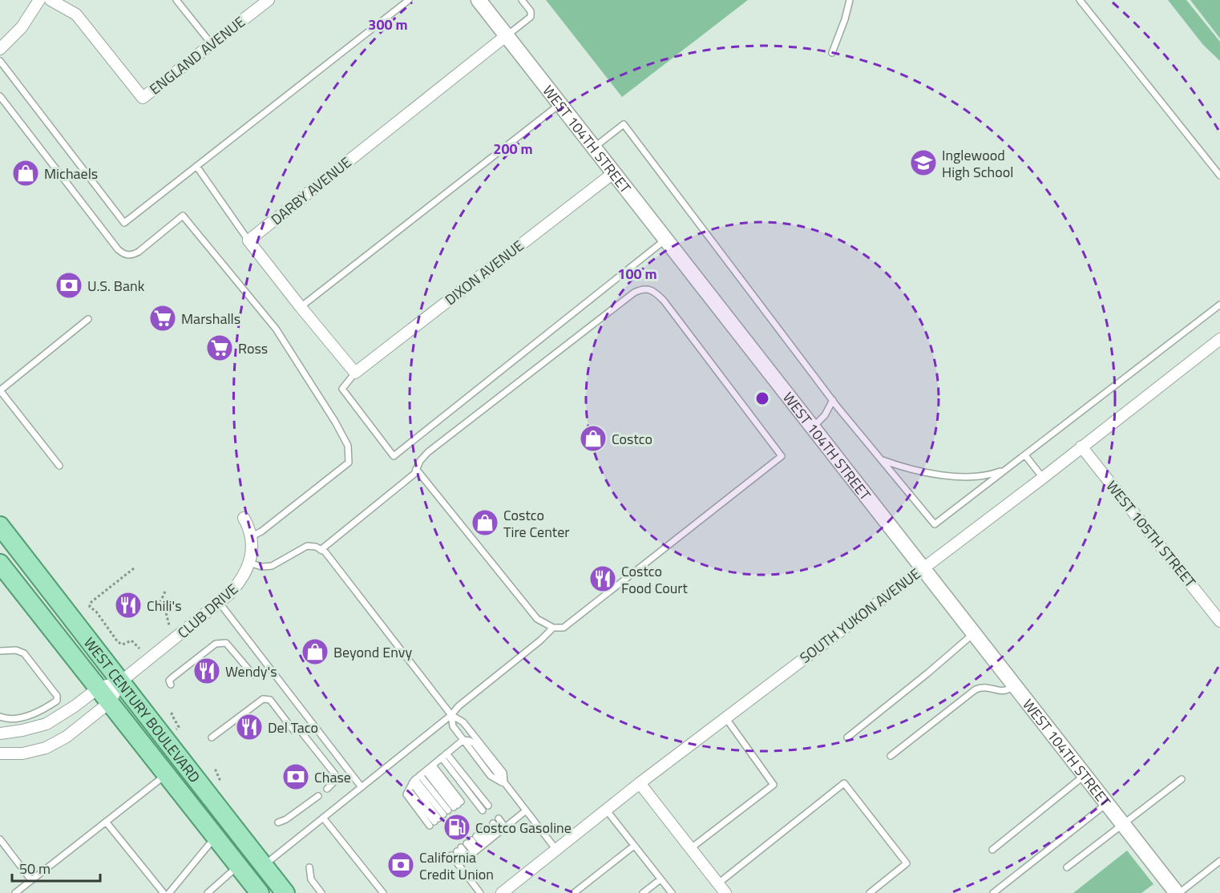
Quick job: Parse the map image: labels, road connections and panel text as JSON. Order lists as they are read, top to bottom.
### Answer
{
  "streets": {
    "main road": ["WEST CENTURY BOULEVARD"],
    "street": [
      "ENGLAND AVENUE",
      "WEST 104TH STREET",
      "DARBY AVENUE",
      "DIXON AVENUE",
      "WEST 105TH STREET",
      "CLUB DRIVE",
      "SOUTH YUKON AVENUE"
    ]
  },
  "crossings": [
    ["WEST 104TH STREET", "DARBY AVENUE"],
    ["WEST 104TH STREET", "DIXON AVENUE"],
    ["WEST 104TH STREET", "SOUTH YUKON AVENUE"],
    ["WEST 105TH STREET", "SOUTH YUKON AVENUE"],
    ["CLUB DRIVE", "WEST CENTURY BOULEVARD"]
  ],
  "places": {
    "school or university": ["Inglewood High School"],
    "shop": [
      "Michaels",
      "Costco",
      "Costco Tire Center",
      "Beyond Envy"
    ],
    "bank": ["U.S. Bank", "Chase", "California Credit Union"],
    "supermarket": ["Marshalls", "Ross"],
    "restaurant": [
      "Costco Food Court",
      "Chili's",
      "Wendy's",
      "Del Taco"
    ],
    "fuel station": ["Costco Gasoline"]
  },
  "scale_bar": "50 m",
  "rings": ["300 m", "200 m", "100 m"]
}
